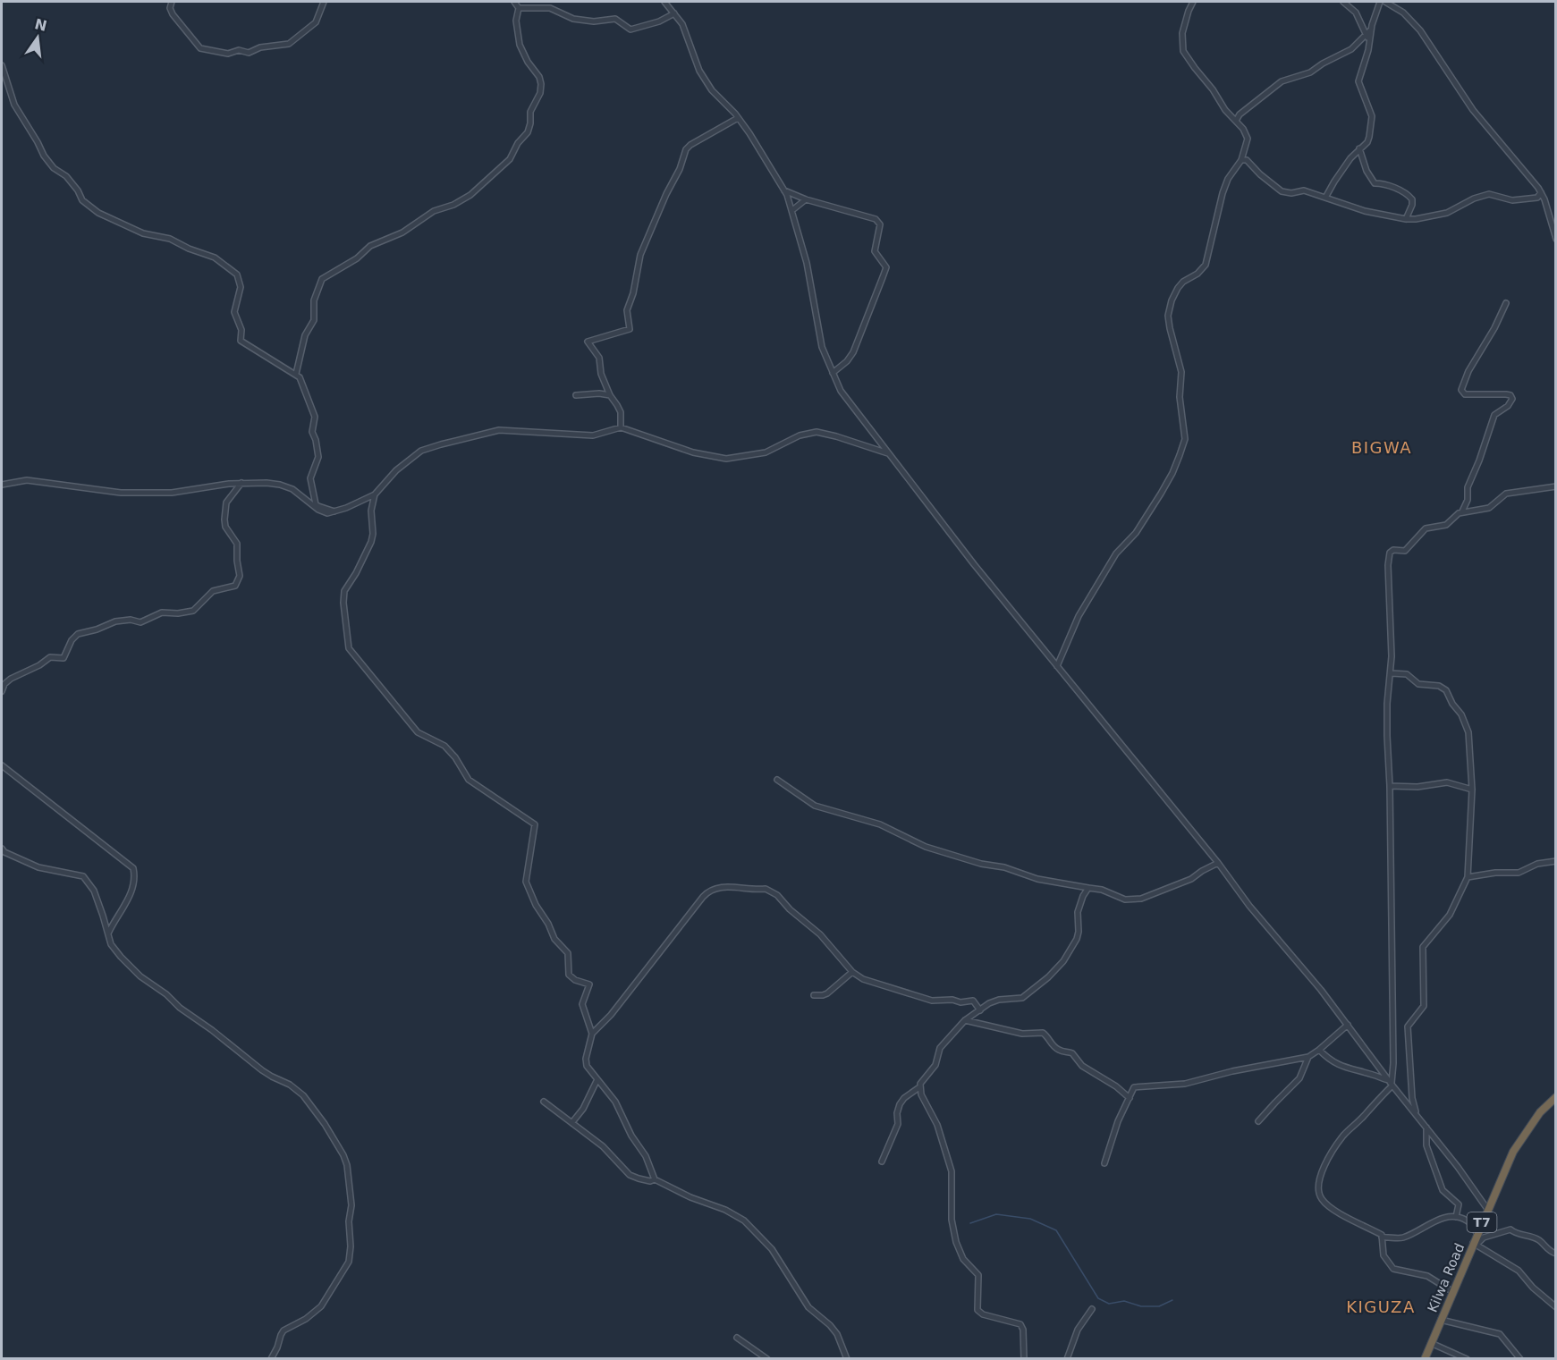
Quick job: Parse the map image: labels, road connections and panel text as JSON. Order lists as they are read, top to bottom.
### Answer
{
  "streets": {
    "highway": ["T7", "Kilwa Road"]
  },
  "districts": ["BIGWA", "KIGUZA"],
  "north": "top"
}
